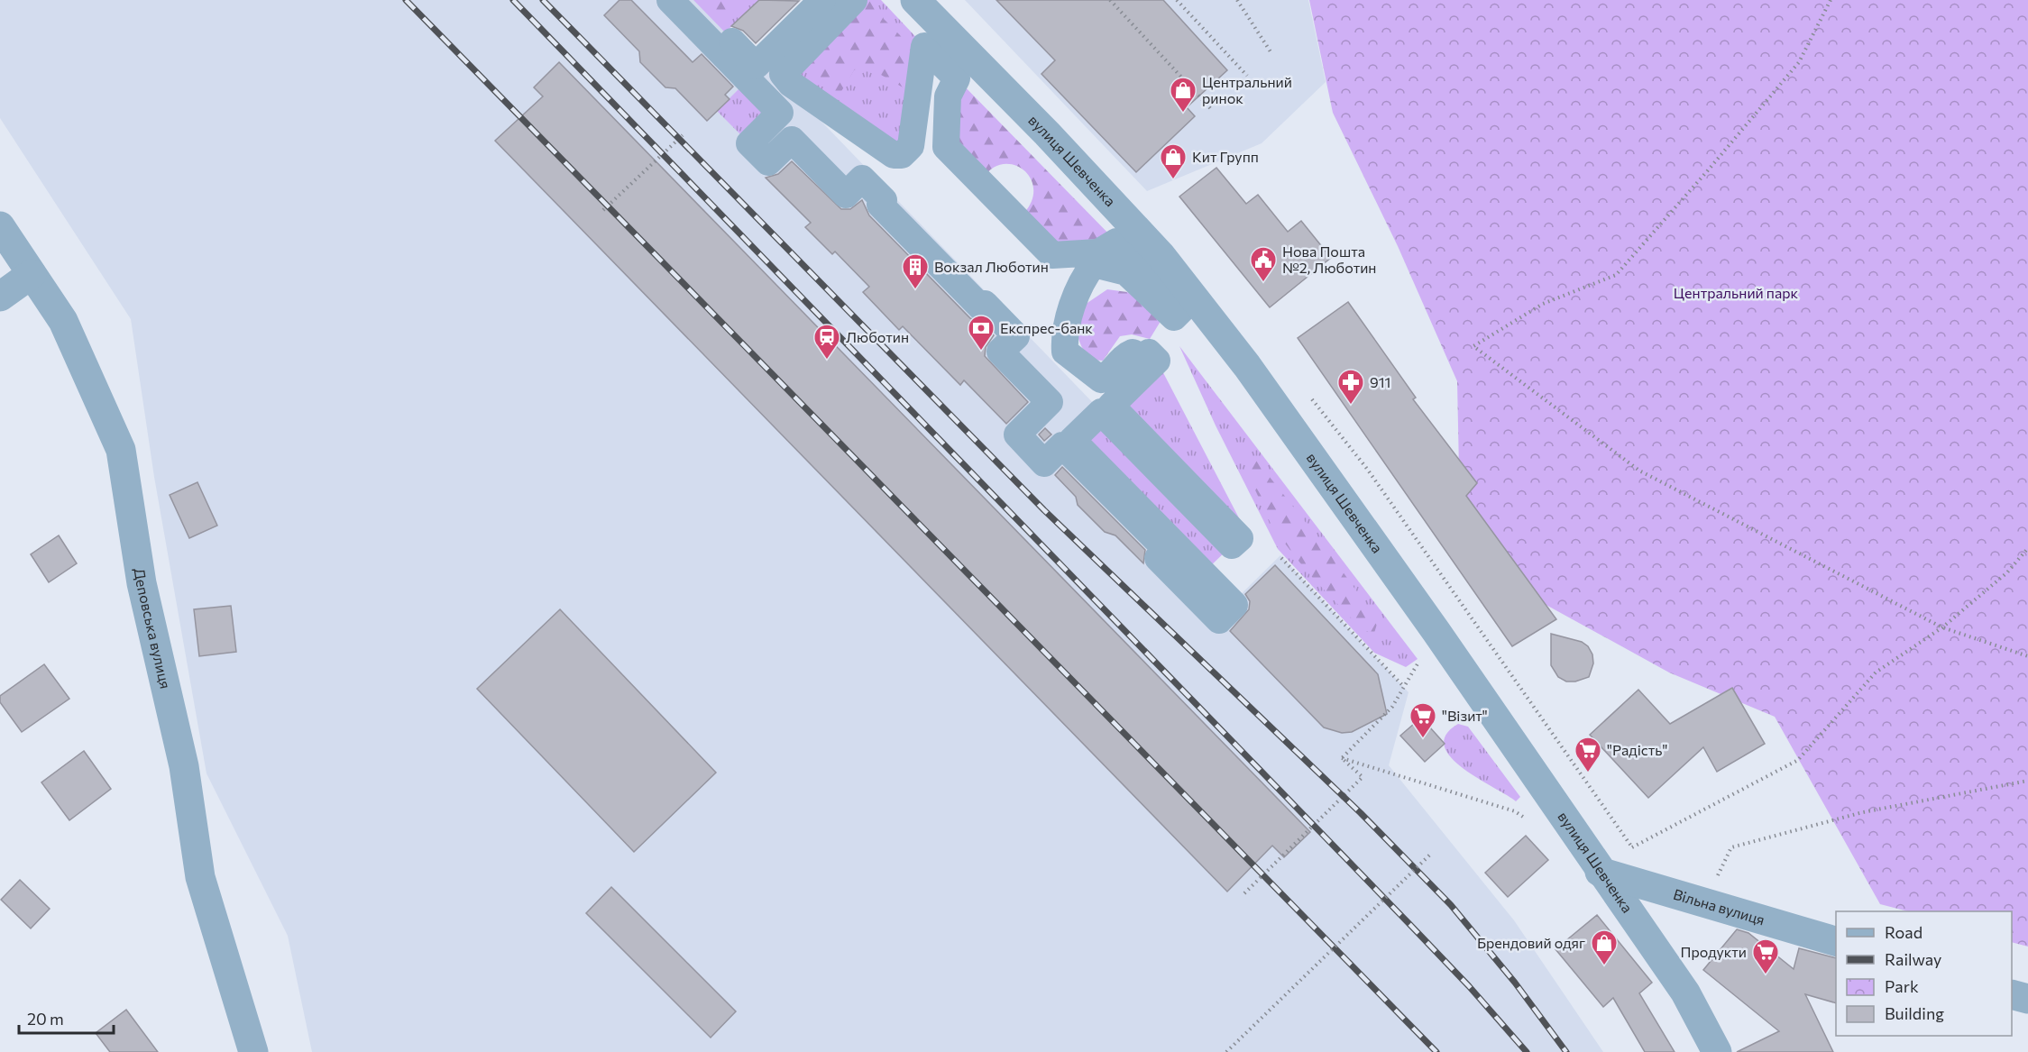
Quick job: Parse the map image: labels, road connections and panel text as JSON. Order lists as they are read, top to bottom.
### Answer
{
  "streets": {
    "street": ["вулиця Шевченка", "Деповська вулиця", "Вільна вулиця"]
  },
  "crossings": [
    ["вулиця Шевченка", "Вільна вулиця"]
  ],
  "parks": ["Центральний парк"],
  "places": {
    "shop": ["Центральний ринок", "Кит Групп", "Брендовий одяг"],
    "public building": ["Нова Пошта №2, Люботин"],
    "building": ["Вокзал Люботин"],
    "bank": ["Експрес-банк"],
    "station": ["Люботин"],
    "pharmacy": ["911"],
    "supermarket": ["\"Візит\"", "\"Радість\"", "Продукти"]
  },
  "legend": [
    "Road",
    "Railway",
    "Park",
    "Building"
  ],
  "scale_bar": "20 m"
}
